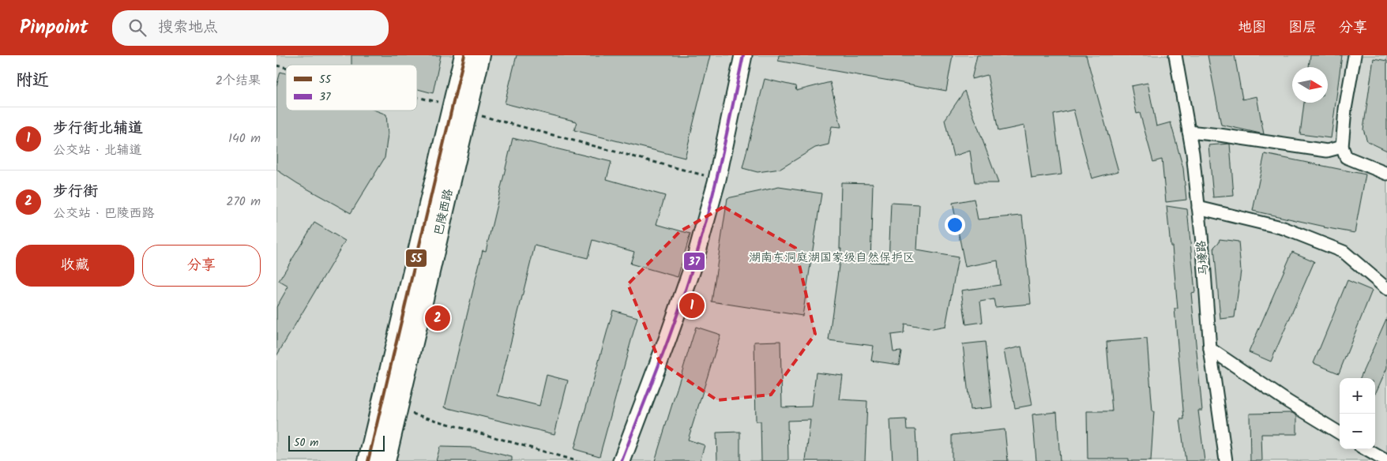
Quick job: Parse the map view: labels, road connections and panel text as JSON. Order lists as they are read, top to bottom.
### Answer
{
  "streets": {
    "main road": ["巴陵西路"],
    "street": ["马壕路"]
  },
  "parks": ["湖南东洞庭湖国家级自然保护区"],
  "lines": ["transit line 55", "transit line 37"],
  "legend": ["55", "37"],
  "scale_bar": "50 m",
  "north": "right",
  "page": {
    "header": "Pinpoint",
    "search": "搜索地点",
    "nav": ["地图", "图层", "分享"],
    "heading": ["附近", "2个结果"],
    "list": [
      {
        "mark": "1",
        "name": "步行街北辅道",
        "note": "公交站 · 北辅道",
        "value": "140 m"
      },
      {
        "mark": "2",
        "name": "步行街",
        "note": "公交站 · 巴陵西路",
        "value": "270 m"
      }
    ],
    "buttons": ["收藏", "分享"],
    "pins": ["1", "2"],
    "map_buttons": ["+", "−"],
    "scale": "50 m"
  }
}
